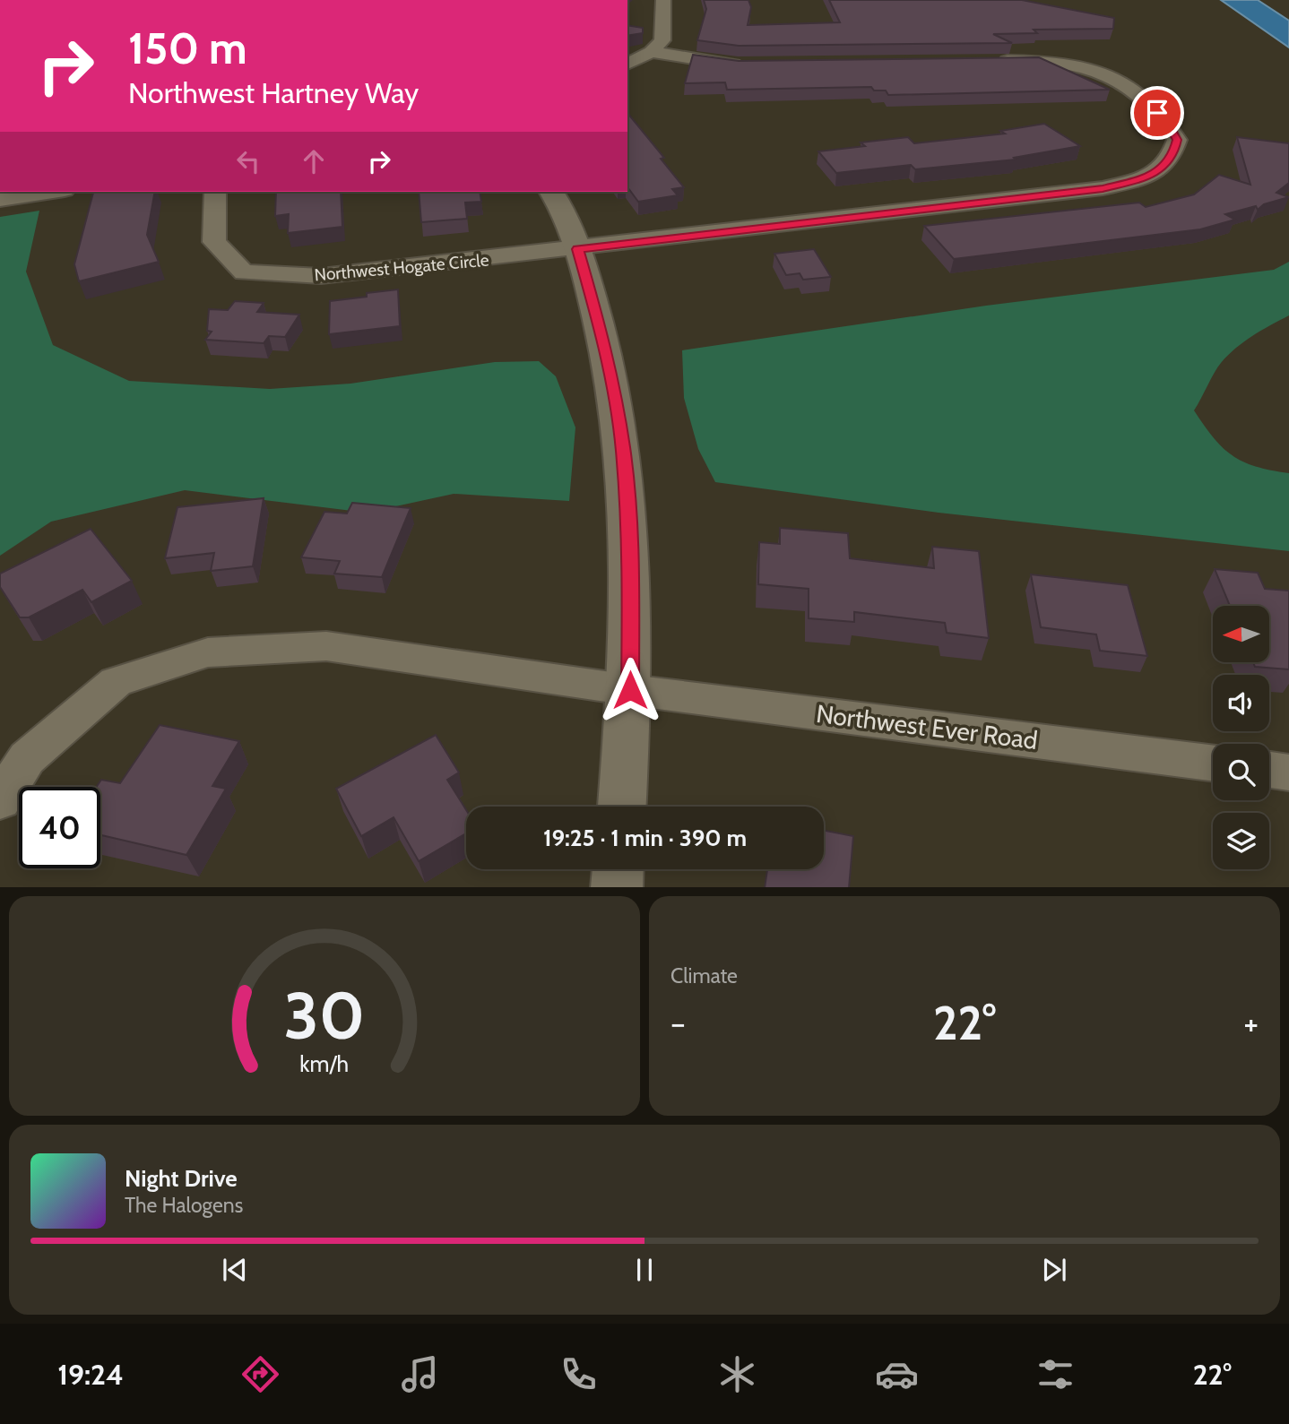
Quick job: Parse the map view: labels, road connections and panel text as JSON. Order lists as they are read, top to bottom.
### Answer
{
  "streets": {
    "street": ["Northwest Hogate Circle", "Northwest Ever Road"]
  },
  "north": "left",
  "page": {
    "turn": ["150 m", "Northwest Hartney Way"],
    "limit": "40",
    "trip": "19:25 · 1 min · 390 m",
    "tile": "Climate",
    "heat": ["−", "22°", "+"],
    "song": ["Night Drive", "The Halogens"],
    "tabs": ["19:24", "22°"],
    "gauge": ["30", "km/h"]
  }
}
